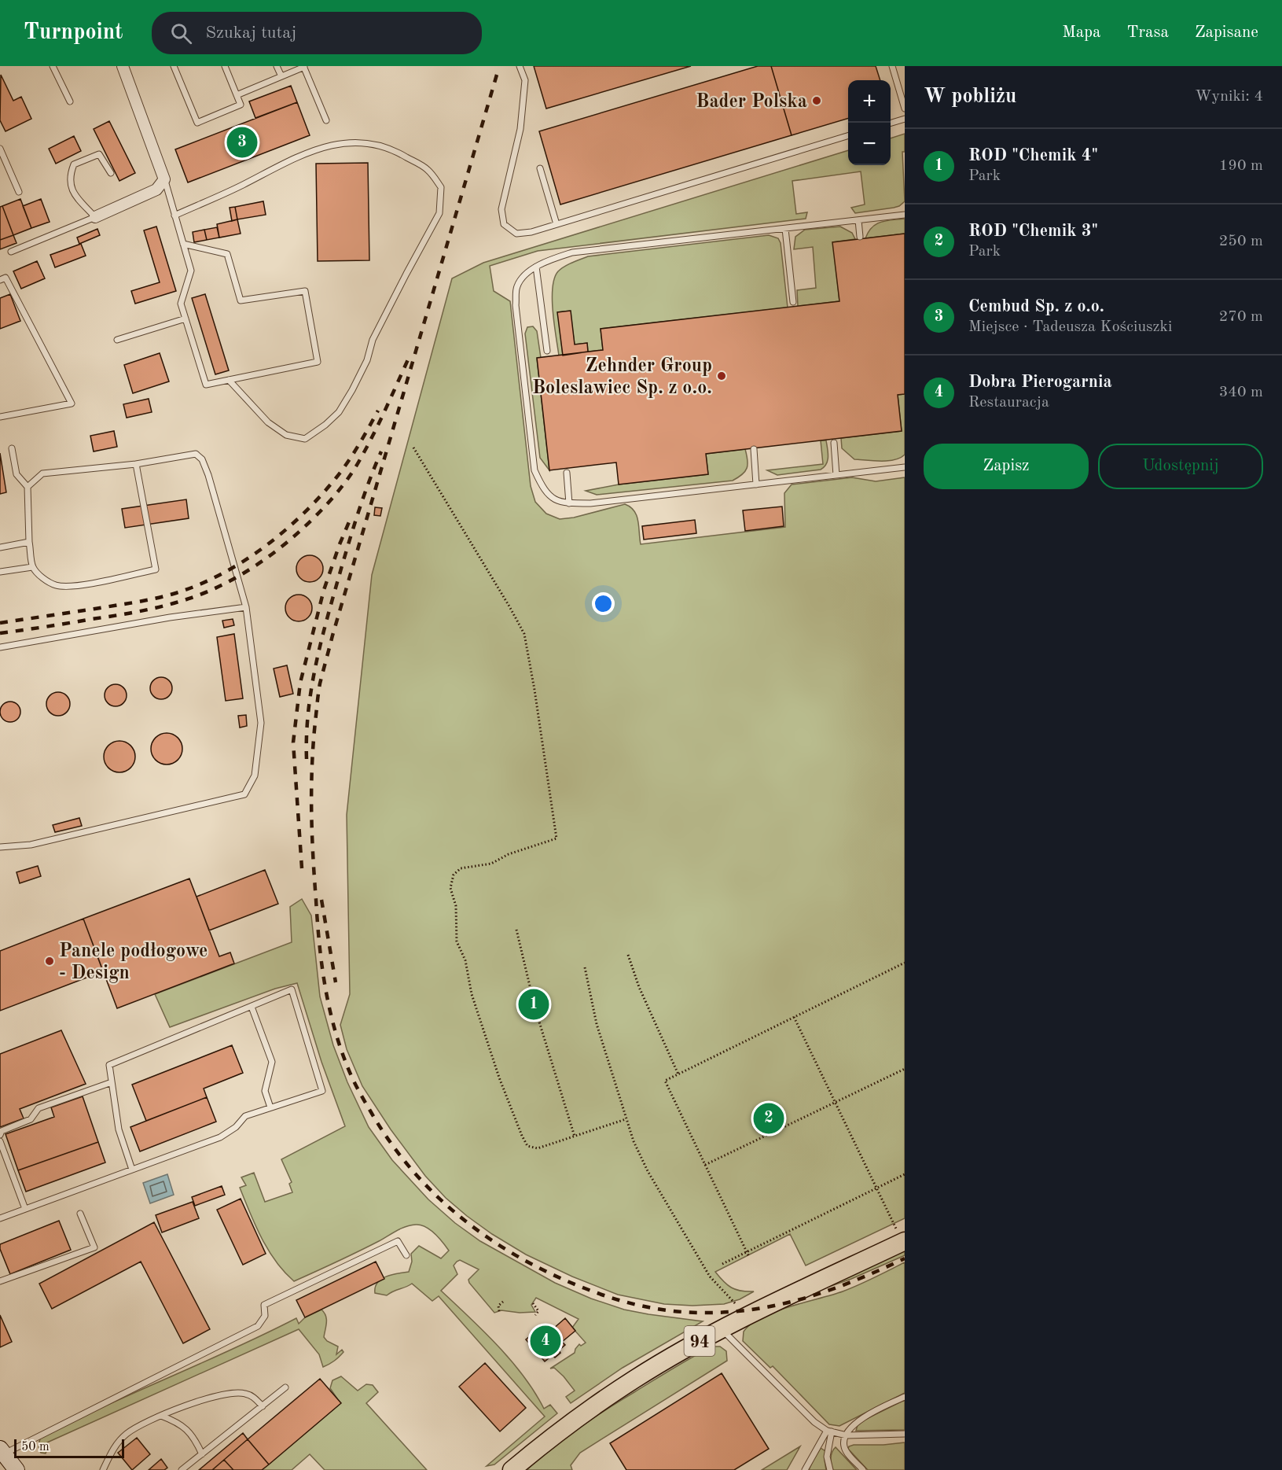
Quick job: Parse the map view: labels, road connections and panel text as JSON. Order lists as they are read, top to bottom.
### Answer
{
  "streets": {
    "main road": ["94"]
  },
  "places": ["Bader Polska", "Zehnder Group Boleslawiec Sp. z o.o.", "Panele podłogowe - Design"],
  "scale_bar": "50 m",
  "page": {
    "header": "Turnpoint",
    "search": "Szukaj tutaj",
    "nav": ["Mapa", "Trasa", "Zapisane"],
    "heading": ["W pobliżu", "Wyniki: 4"],
    "map_buttons": ["+", "−"],
    "pins": [
      "3",
      "1",
      "2",
      "4"
    ],
    "list": [
      {
        "mark": "1",
        "name": "ROD \"Chemik 4\"",
        "note": "Park",
        "value": "190 m"
      },
      {
        "mark": "2",
        "name": "ROD \"Chemik 3\"",
        "note": "Park",
        "value": "250 m"
      },
      {
        "mark": "3",
        "name": "Cembud Sp. z o.o.",
        "note": "Miejsce · Tadeusza Kościuszki",
        "value": "270 m"
      },
      {
        "mark": "4",
        "name": "Dobra Pierogarnia",
        "note": "Restauracja",
        "value": "340 m"
      }
    ],
    "buttons": ["Zapisz", "Udostępnij"],
    "scale": "50 m"
  }
}
